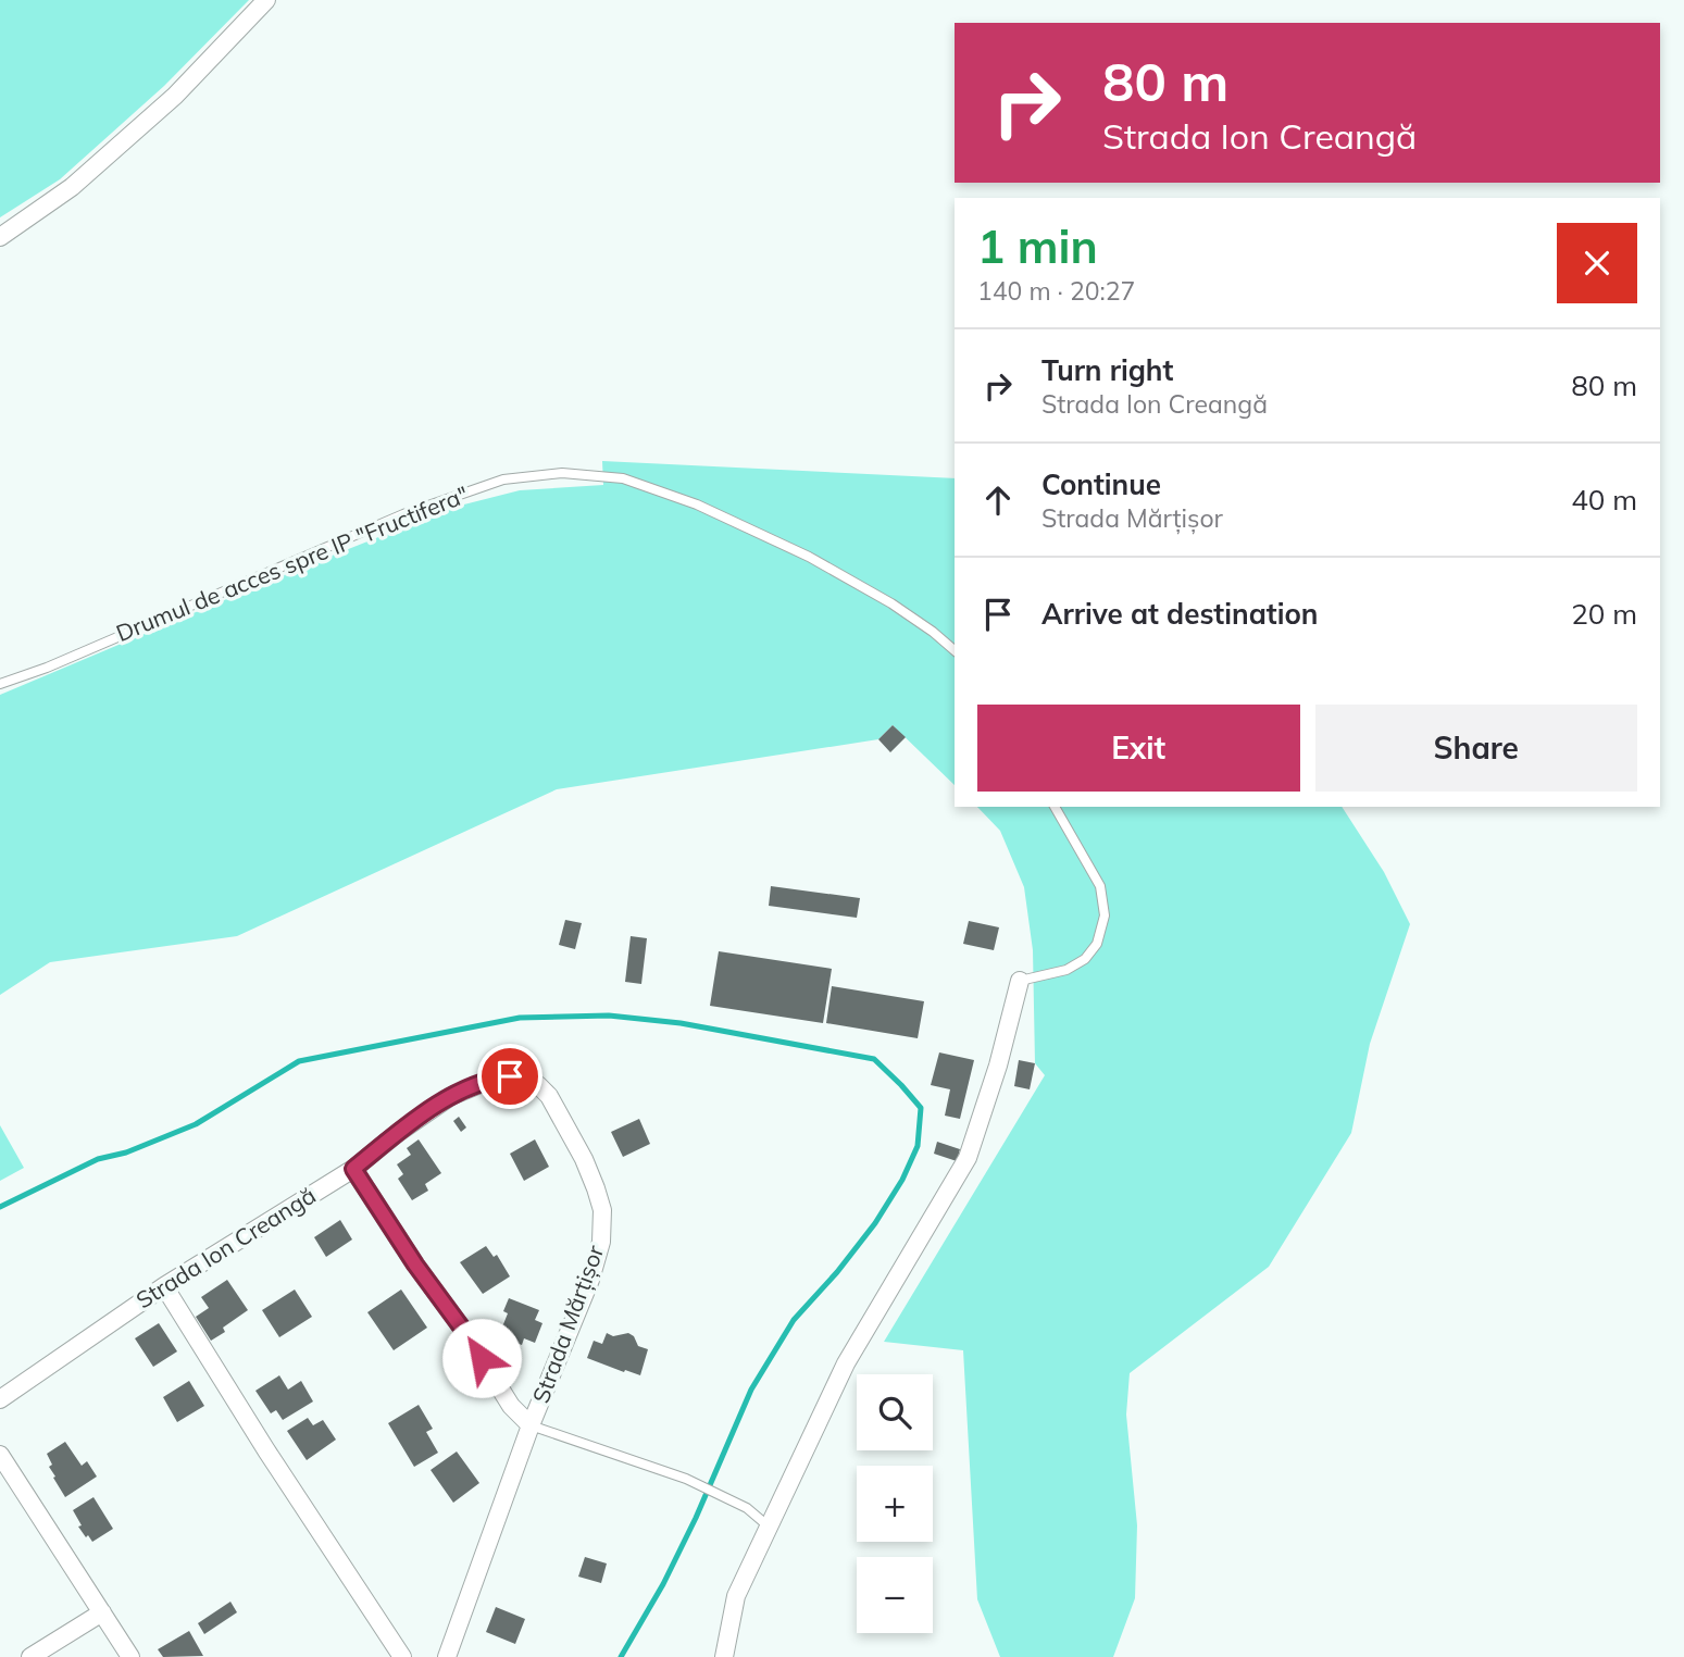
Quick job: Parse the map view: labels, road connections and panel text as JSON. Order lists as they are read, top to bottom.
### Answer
{
  "streets": {
    "street": ["Strada Ion Creangă", "Strada Mărțișor"],
    "lane": ["Drumul de acces spre IP \"Fructifera\""]
  },
  "crossings": [
    ["Strada Ion Creangă", "Strada Mărțișor"]
  ],
  "page": {
    "turn": ["80 m", "Strada Ion Creangă"],
    "heading": ["1 min", "140 m · 20:27"],
    "list": [
      {
        "name": "Turn right",
        "note": "Strada Ion Creangă",
        "value": "80 m"
      },
      {
        "name": "Continue",
        "note": "Strada Mărțișor",
        "value": "40 m"
      },
      {
        "name": "Arrive at destination",
        "value": "20 m"
      }
    ],
    "buttons": ["Exit", "Share"],
    "map_buttons": ["+", "−"]
  }
}
